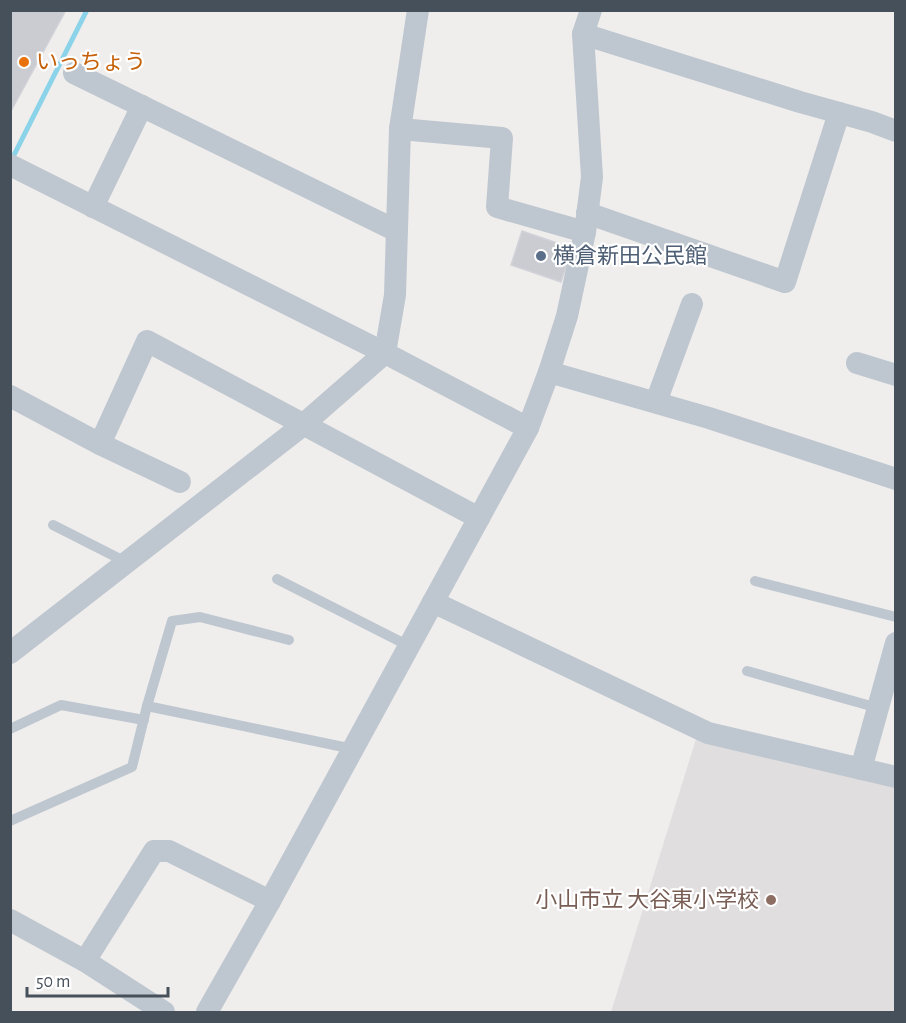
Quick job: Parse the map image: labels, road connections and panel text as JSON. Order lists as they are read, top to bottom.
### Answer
{
  "places": ["いっちょう", "横倉新田公民館", "小山市立 大谷東小学校"],
  "scale_bar": "50 m"
}
